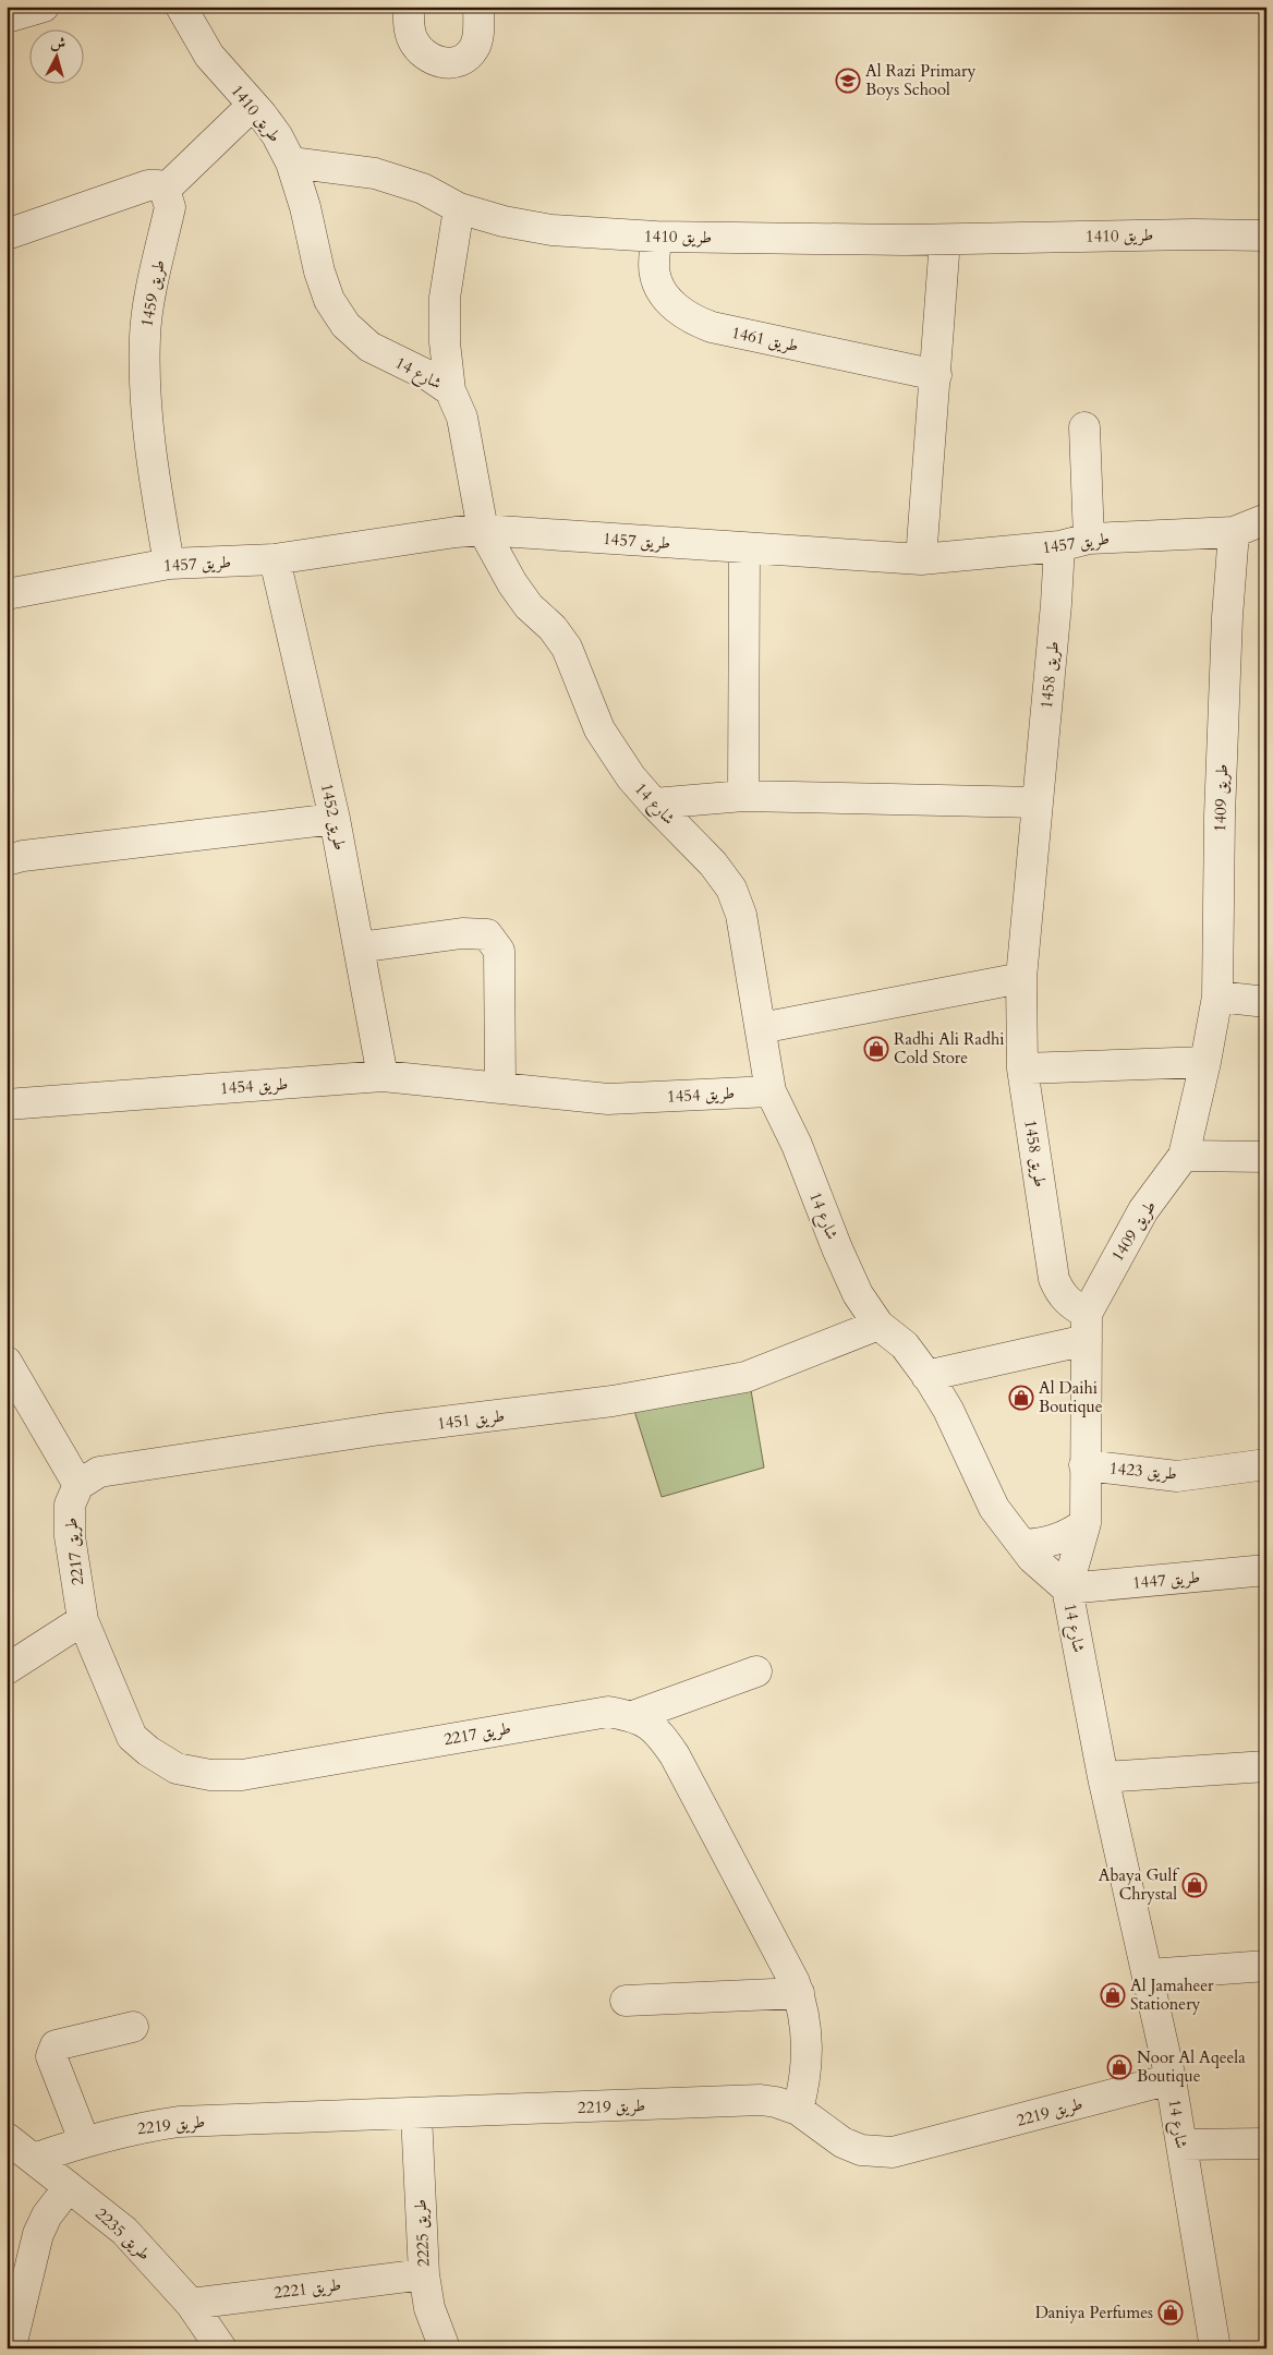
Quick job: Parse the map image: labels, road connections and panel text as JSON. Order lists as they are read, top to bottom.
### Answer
{
  "streets": {
    "street": [
      "طريق 1410",
      "طريق 1459",
      "طريق 1461",
      "شارع 14",
      "طريق 1457",
      "طريق 1458",
      "طريق 1409",
      "طريق 1452",
      "طريق 1454",
      "طريق 1451",
      "طريق 1423",
      "طريق 2217",
      "طريق 1447",
      "طريق 2219",
      "طريق 2225",
      "طريق 2235",
      "طريق 2221"
    ]
  },
  "crossings": [
    ["طريق 1410", "طريق 1461"],
    ["طريق 1410", "شارع 14"],
    ["طريق 1459", "طريق 1457"],
    ["شارع 14", "طريق 1457"],
    ["شارع 14", "طريق 1409"],
    ["شارع 14", "طريق 1454"],
    ["شارع 14", "طريق 1451"],
    ["شارع 14", "طريق 1447"],
    ["شارع 14", "طريق 2219"],
    ["طريق 1457", "طريق 1458"],
    ["طريق 1457", "طريق 1409"],
    ["طريق 1457", "طريق 1452"],
    ["طريق 1458", "طريق 1409"],
    ["طريق 1409", "طريق 1423"],
    ["طريق 1409", "طريق 1447"],
    ["طريق 1452", "طريق 1454"],
    ["طريق 1451", "طريق 2217"],
    ["طريق 2217", "طريق 2219"],
    ["طريق 2219", "طريق 2225"],
    ["طريق 2219", "طريق 2235"],
    ["طريق 2225", "طريق 2221"],
    ["طريق 2235", "طريق 2221"]
  ],
  "places": {
    "school or university": ["Al Razi Primary Boys School"],
    "shop": [
      "Radhi Ali Radhi Cold Store",
      "Al Daihi Boutique",
      "Abaya Gulf Chrystal",
      "Al Jamaheer Stationery",
      "Noor Al Aqeela Boutique",
      "Daniya Perfumes"
    ]
  },
  "north": "top"
}
